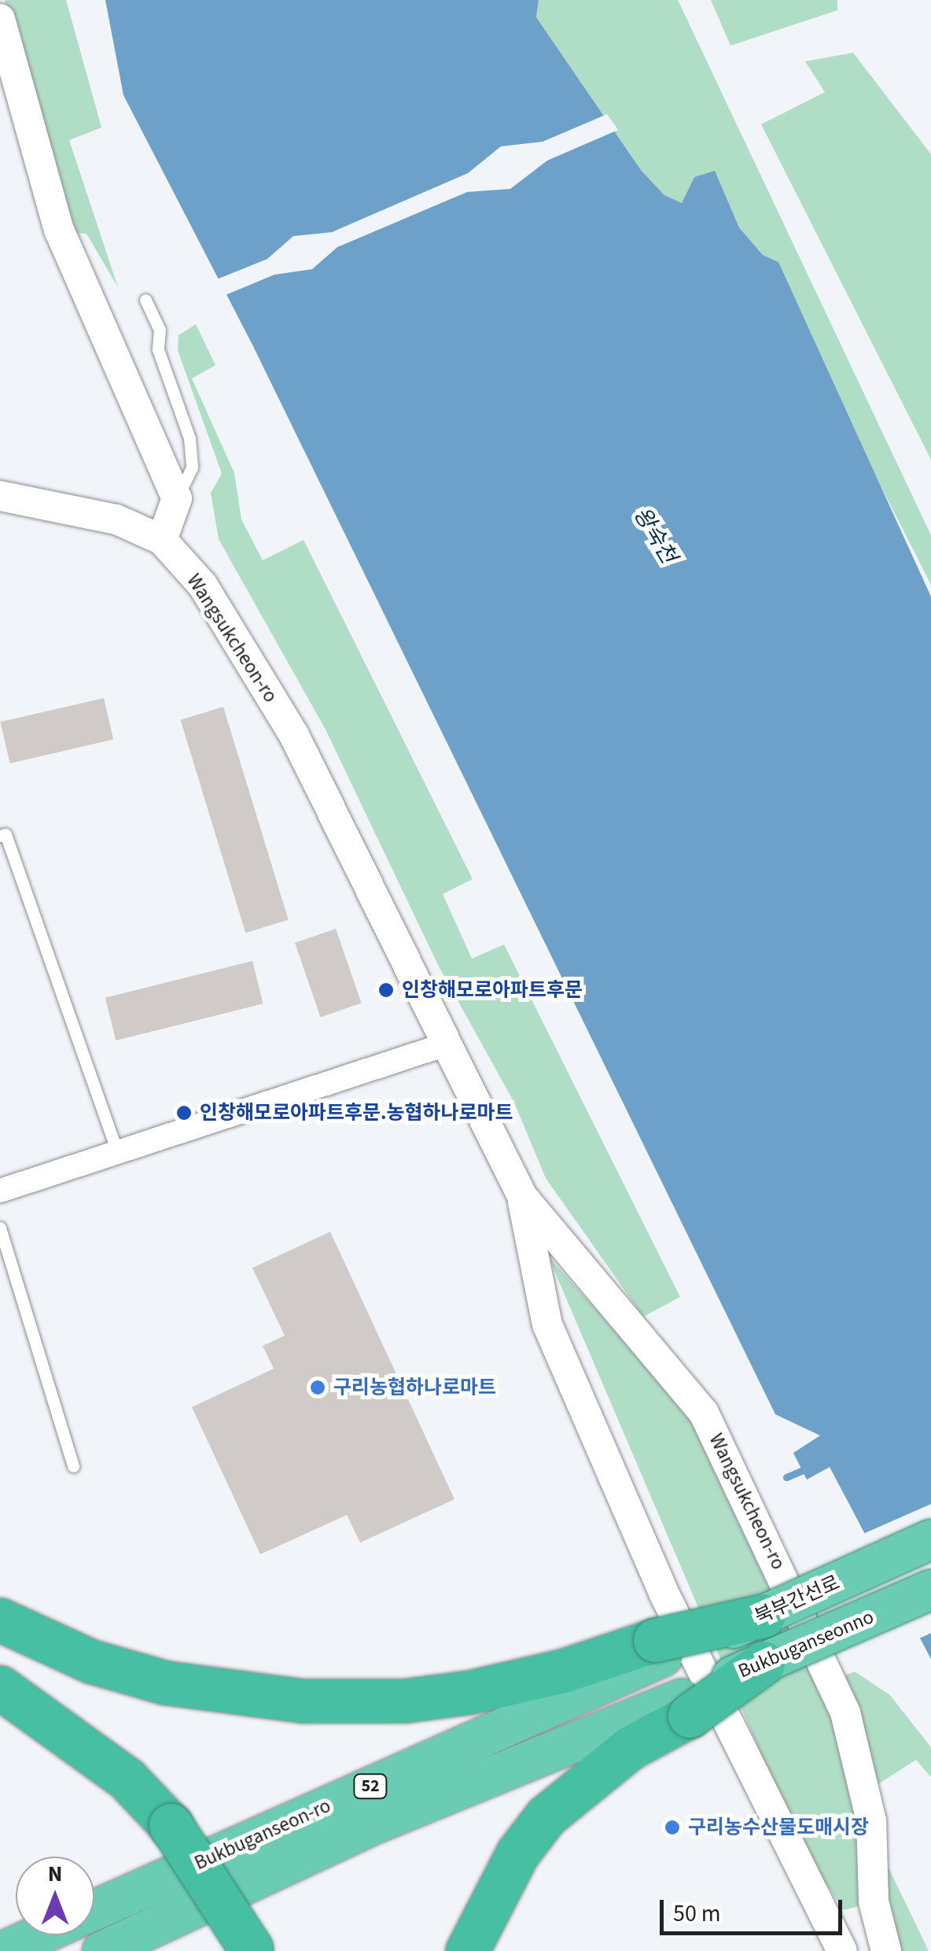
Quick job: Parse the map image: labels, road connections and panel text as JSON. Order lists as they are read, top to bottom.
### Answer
{
  "streets": {
    "highway": [
      "북부간선로",
      "Bukbuganseonno",
      "52",
      "Bukbuganseon-ro"
    ],
    "street": ["Wangsukcheon-ro"]
  },
  "water": ["왕숙천"],
  "places": [
    "인창해모로아파트후문",
    "인창해모로아파트후문.농협하나로마트",
    "구리농협하나로마트",
    "구리농수산물도매시장"
  ],
  "scale_bar": "50 m",
  "north": "top"
}
